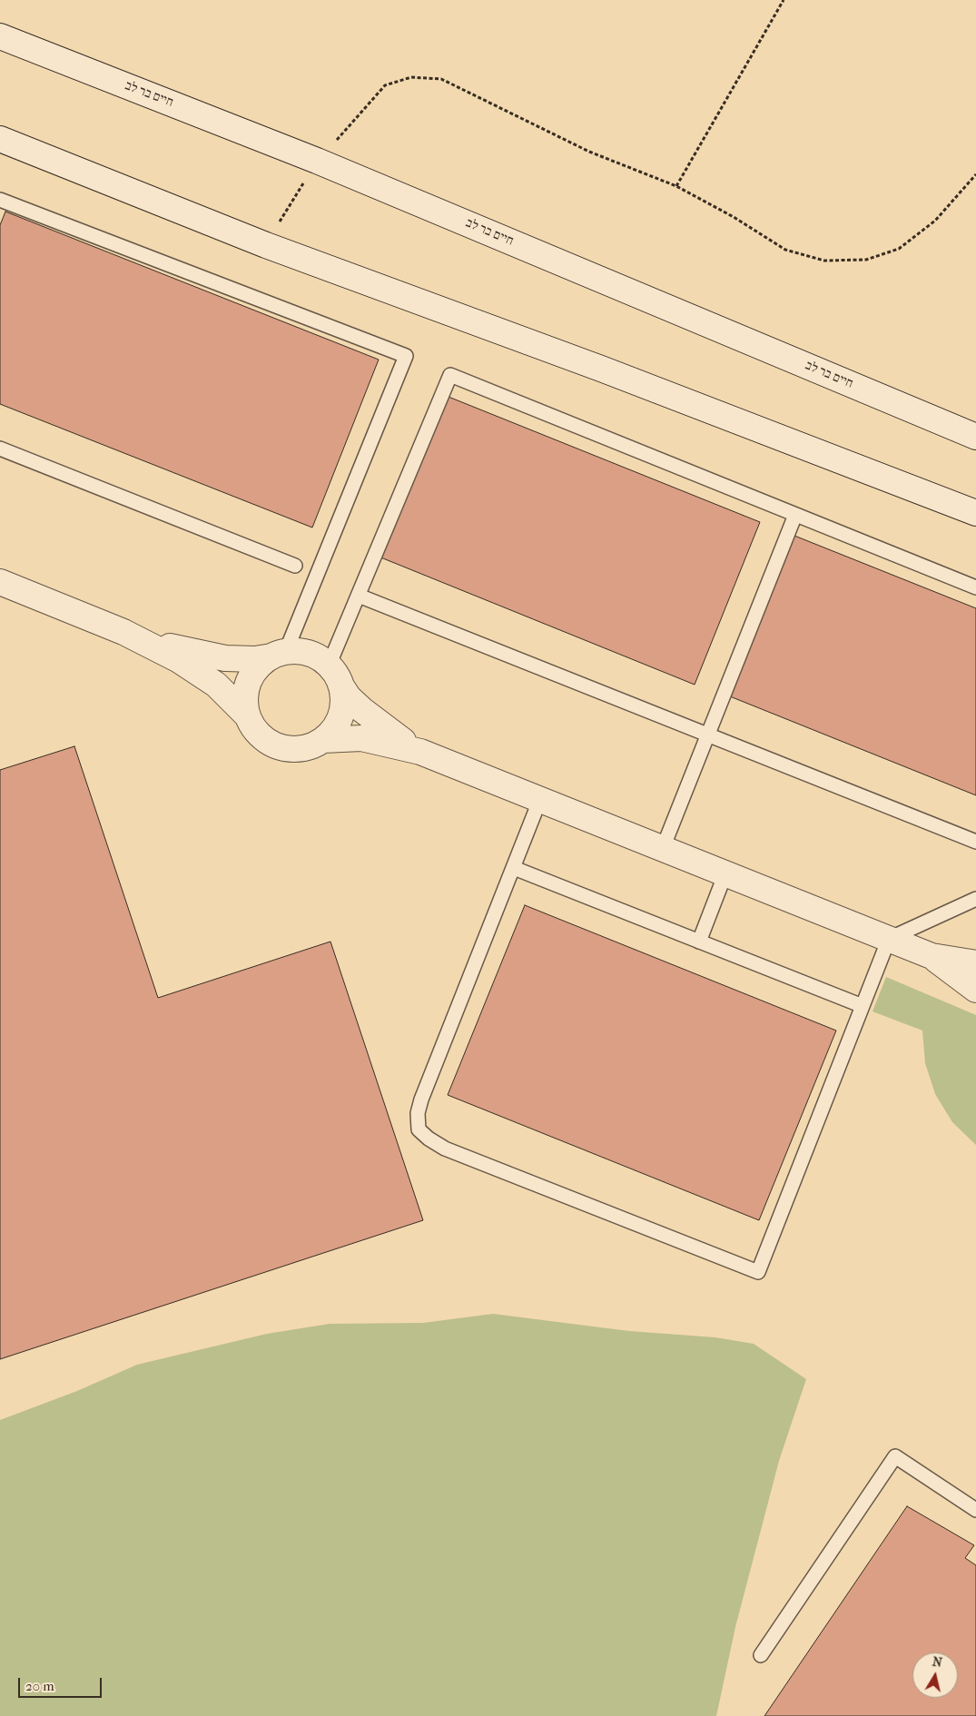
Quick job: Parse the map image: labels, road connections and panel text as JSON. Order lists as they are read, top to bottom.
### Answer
{
  "streets": {
    "main road": ["חיים בר לב"]
  },
  "scale_bar": "20 m",
  "north": "top"
}
